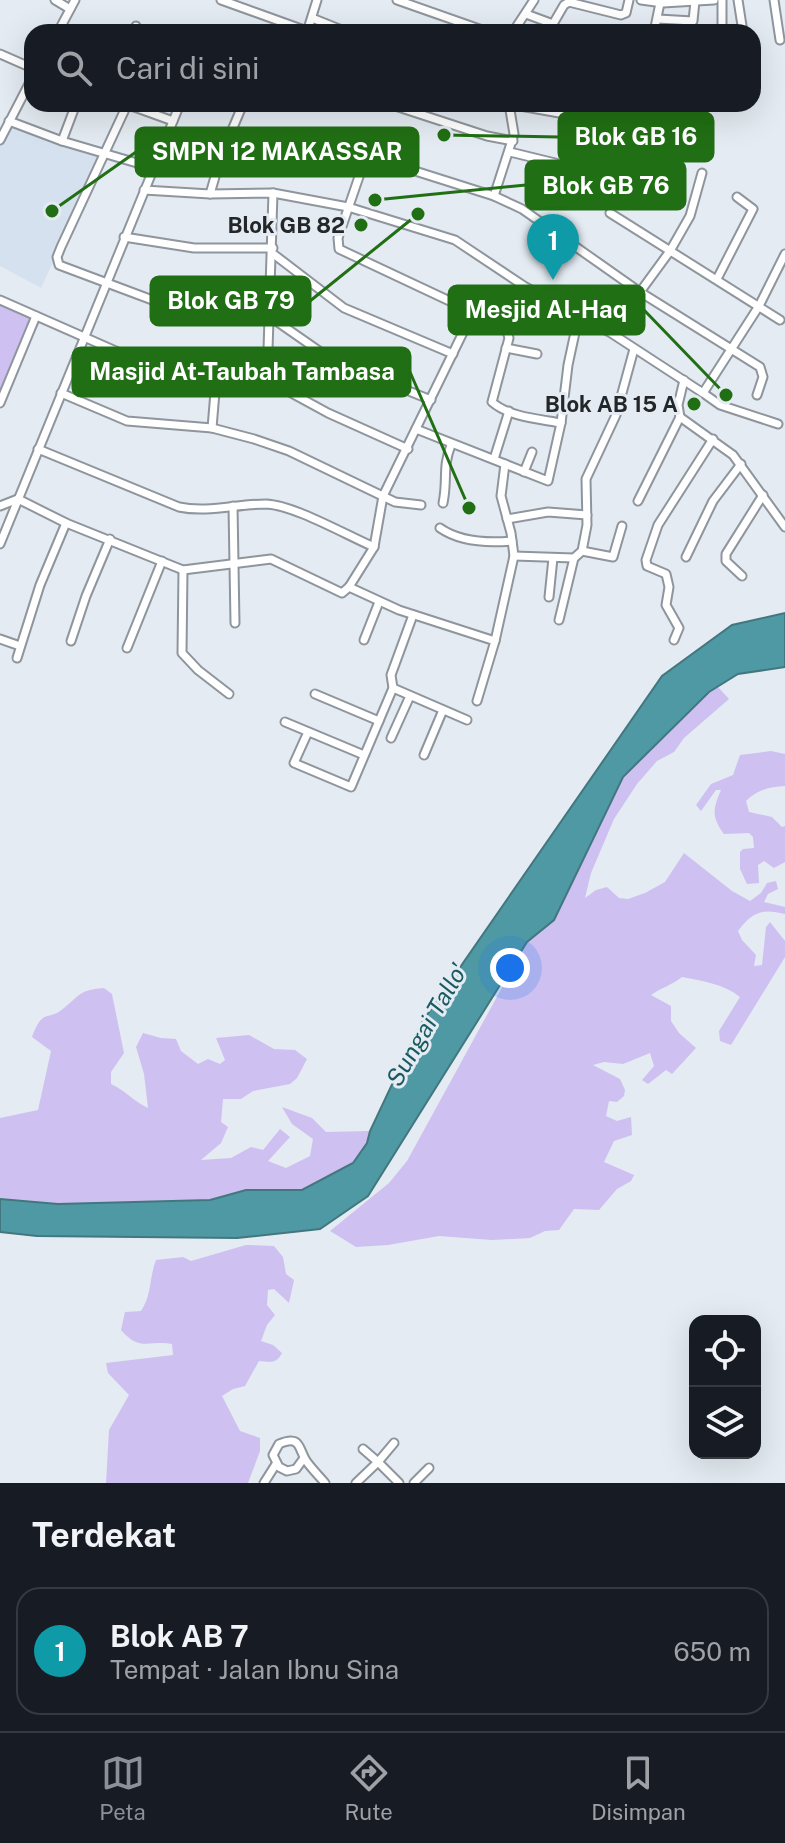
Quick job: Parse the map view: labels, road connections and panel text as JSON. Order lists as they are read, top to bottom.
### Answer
{
  "water": ["Sungai Tallo'"],
  "places": [
    "Blok GB 16",
    "Blok GB 76",
    "SMPN 12 MAKASSAR",
    "Blok GB 79",
    "Blok GB 82",
    "Mesjid Al-Haq",
    "Blok AB 15 A",
    "Masjid At-Taubah Tambasa"
  ],
  "page": {
    "search": "Cari di sini",
    "pins": "1",
    "heading": "Terdekat",
    "list": [
      {
        "mark": "1",
        "name": "Blok AB 7",
        "note": "Tempat · Jalan Ibnu Sina",
        "value": "650 m"
      }
    ],
    "nav": ["Peta", "Rute", "Disimpan"]
  }
}
